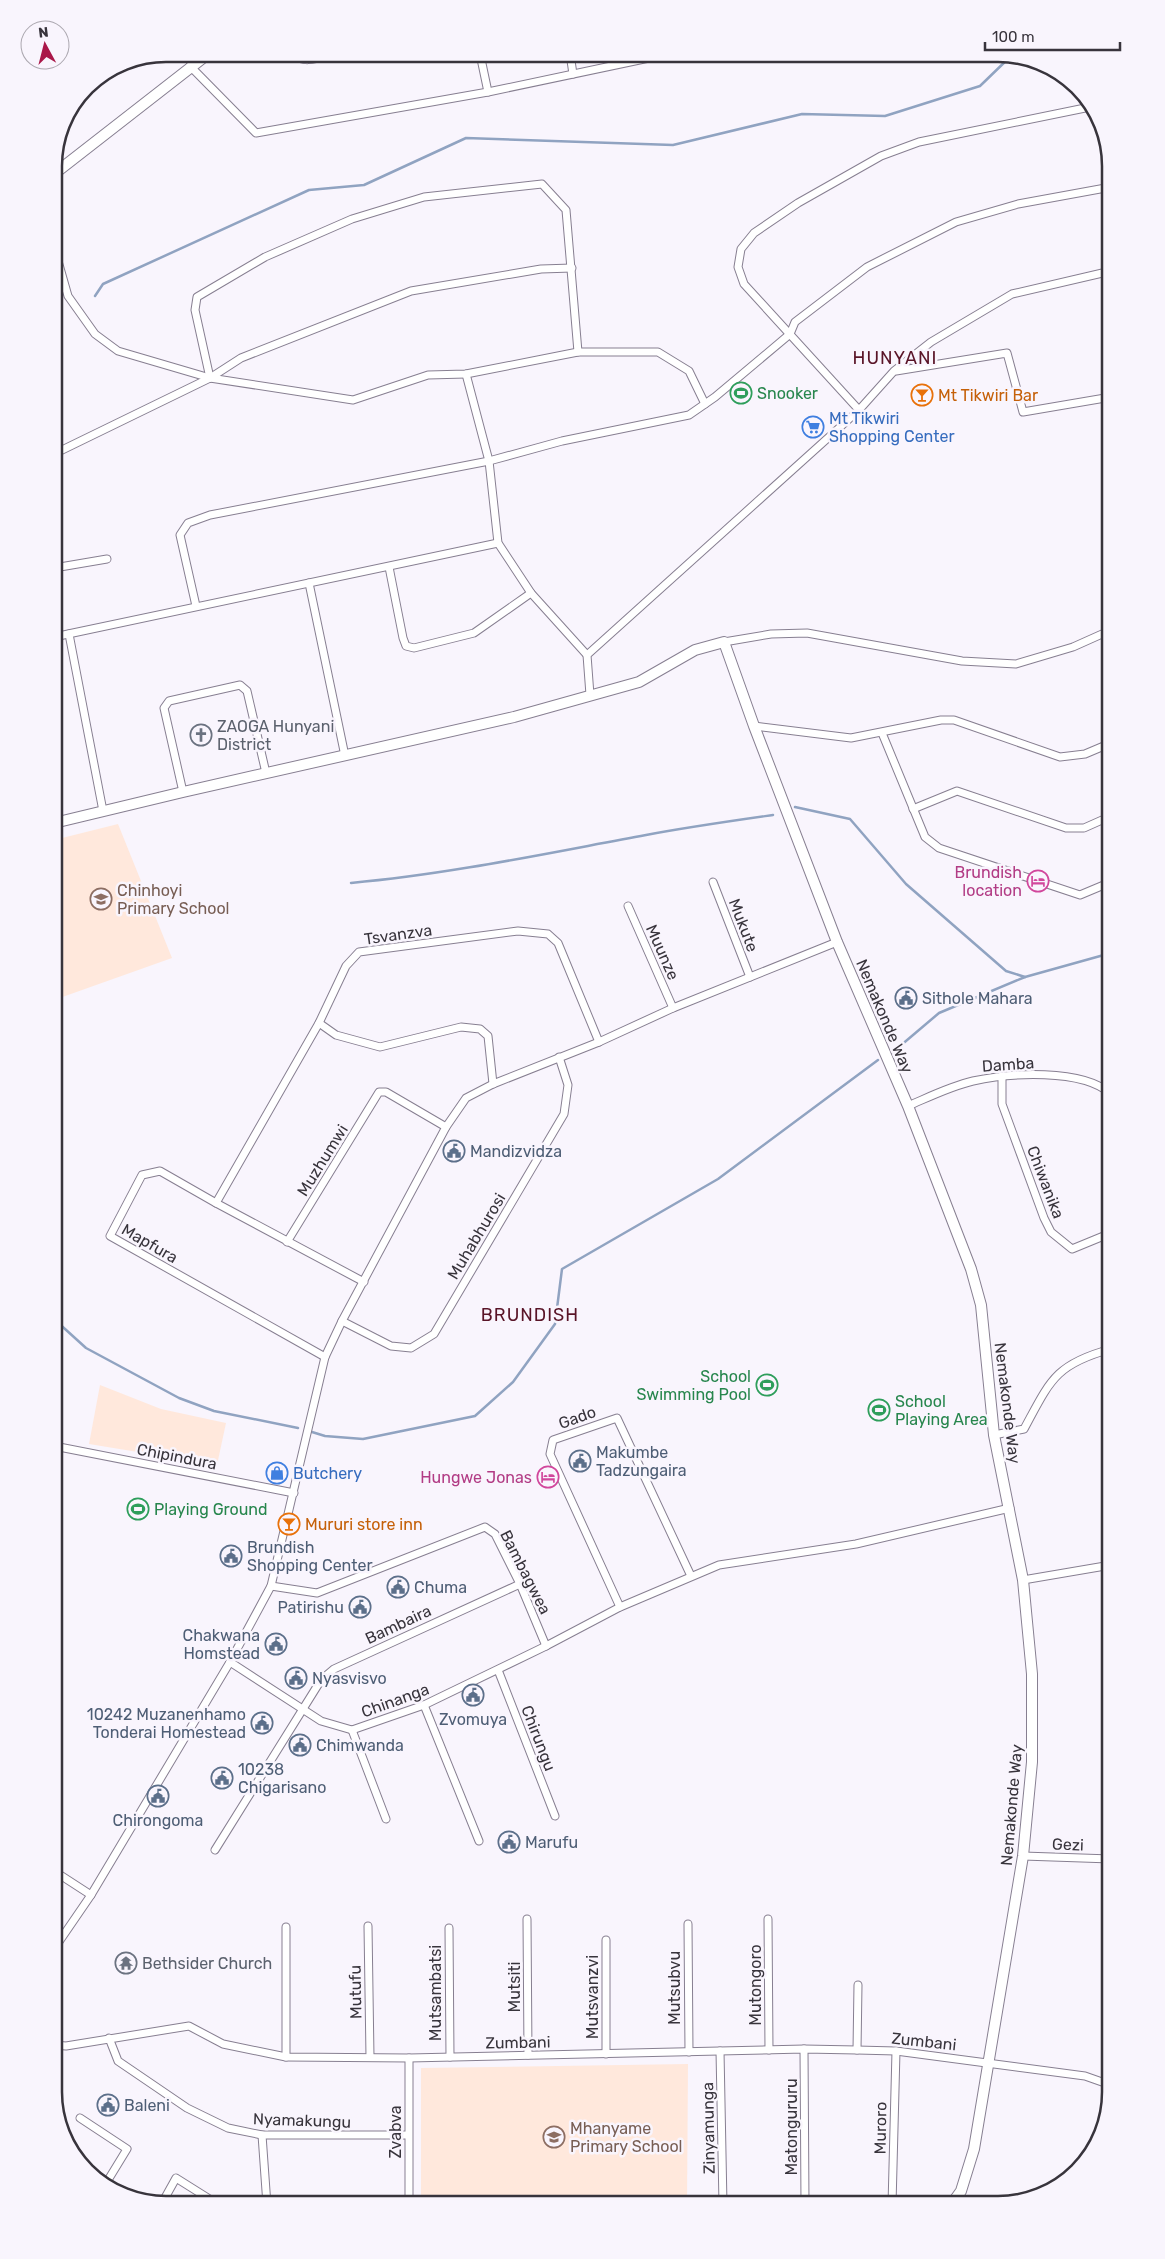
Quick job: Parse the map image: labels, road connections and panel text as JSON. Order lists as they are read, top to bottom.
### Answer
{
  "streets": {
    "street": [
      "Mukute",
      "Tsvanzva",
      "Muunze",
      "Nemakonde Way",
      "Damba",
      "Muzhumwi",
      "Chiwanika",
      "Muhabhurosi",
      "Mapfura",
      "Gado",
      "Chipindura",
      "Bambagwea",
      "Bambaira",
      "Chinanga",
      "Chirungu",
      "Gezi",
      "Mutongoro",
      "Mutsiti",
      "Mutsubvu",
      "Mutufu",
      "Mutsambatsi",
      "Mutsvanzvi",
      "Zumbani",
      "Nyamakungu",
      "Matongururu",
      "Zinyamunga",
      "Muroro",
      "Zvabva"
    ]
  },
  "crossings": [
    ["Tsvanzva", "Mapfura"],
    ["Nemakonde Way", "Damba"],
    ["Nemakonde Way", "Chinanga"],
    ["Nemakonde Way", "Gezi"],
    ["Nemakonde Way", "Zumbani"],
    ["Damba", "Chiwanika"],
    ["Muzhumwi", "Mapfura"],
    ["Gado", "Chinanga"],
    ["Bambagwea", "Bambaira"],
    ["Bambagwea", "Chinanga"],
    ["Bambaira", "Chinanga"],
    ["Chinanga", "Chirungu"],
    ["Mutongoro", "Zumbani"],
    ["Mutsiti", "Zumbani"],
    ["Mutsubvu", "Zumbani"],
    ["Mutufu", "Zumbani"],
    ["Mutsambatsi", "Zumbani"],
    ["Mutsvanzvi", "Zumbani"],
    ["Zumbani", "Nyamakungu"],
    ["Zumbani", "Matongururu"],
    ["Zumbani", "Zinyamunga"],
    ["Zumbani", "Muroro"],
    ["Zumbani", "Zvabva"],
    ["Nyamakungu", "Zvabva"]
  ],
  "districts": ["HUNYANI", "BRUNDISH"],
  "places": {
    "sports": [
      "Snooker",
      "School Swimming Pool",
      "School Playing Area",
      "Playing Ground"
    ],
    "bar": ["Mt Tikwiri Bar", "Mururi store inn"],
    "supermarket": ["Mt Tikwiri Shopping Center"],
    "church": ["ZAOGA Hunyani District"],
    "hotel": ["Brundish location", "Hungwe Jonas"],
    "school or university": ["Chinhoyi Primary School", "Mhanyame Primary School"],
    "public building": [
      "Sithole Mahara",
      "Mandizvidza",
      "Makumbe Tadzungaira",
      "Brundish Shopping Center",
      "Chuma",
      "Patirishu",
      "Chakwana Homstead",
      "Nyasvisvo",
      "Zvomuya",
      "10242 Muzanenhamo Tonderai Homestead",
      "Chimwanda",
      "10238 Chigarisano",
      "Chirongoma",
      "Marufu",
      "Baleni"
    ],
    "shop": ["Butchery"],
    "temple": ["Bethsider Church"]
  },
  "scale_bar": "100 m",
  "north": "top"
}
